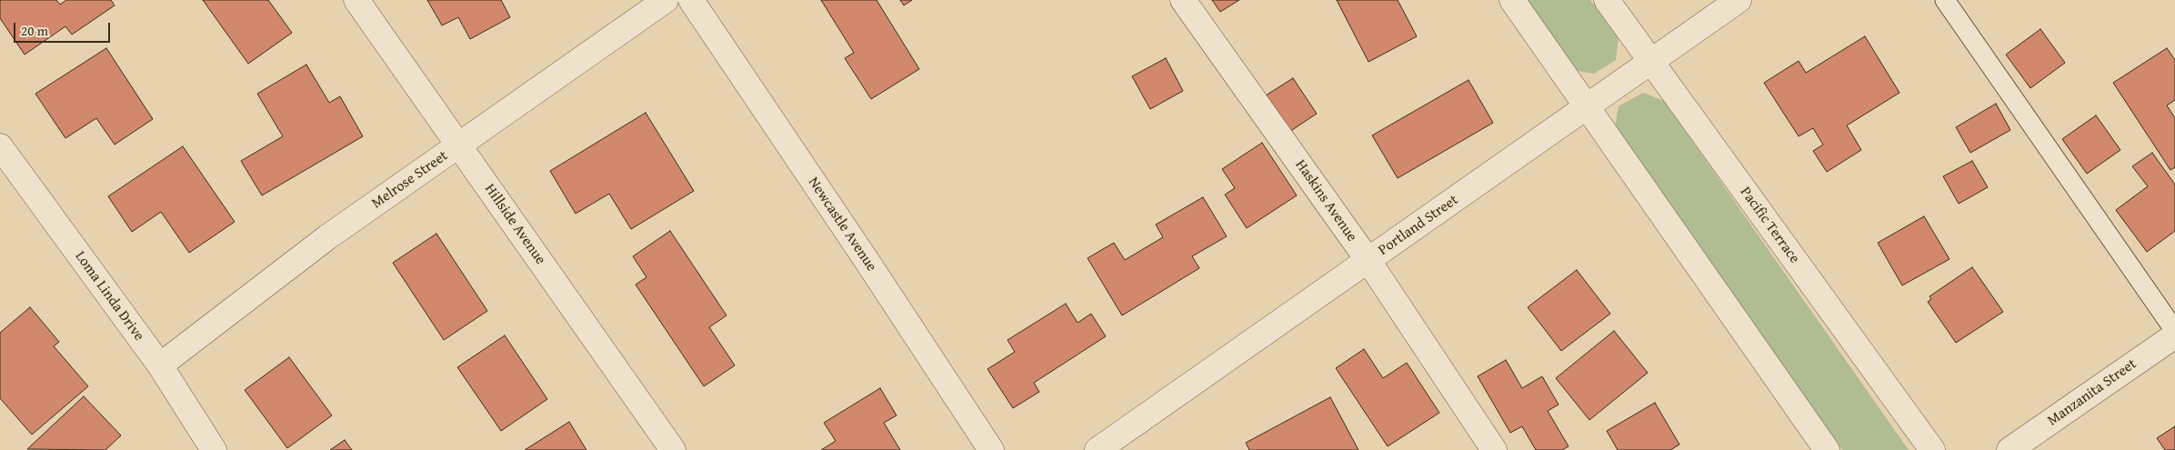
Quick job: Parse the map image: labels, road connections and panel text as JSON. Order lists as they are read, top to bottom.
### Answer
{
  "streets": {
    "street": [
      "Melrose Street",
      "Haskins Avenue",
      "Hillside Avenue",
      "Newcastle Avenue",
      "Portland Street",
      "Pacific Terrace",
      "Loma Linda Drive",
      "Manzanita Street"
    ]
  },
  "crossings": [
    ["Melrose Street", "Hillside Avenue"],
    ["Melrose Street", "Loma Linda Drive"],
    ["Haskins Avenue", "Portland Street"],
    ["Portland Street", "Pacific Terrace"]
  ],
  "scale_bar": "20 m"
}
